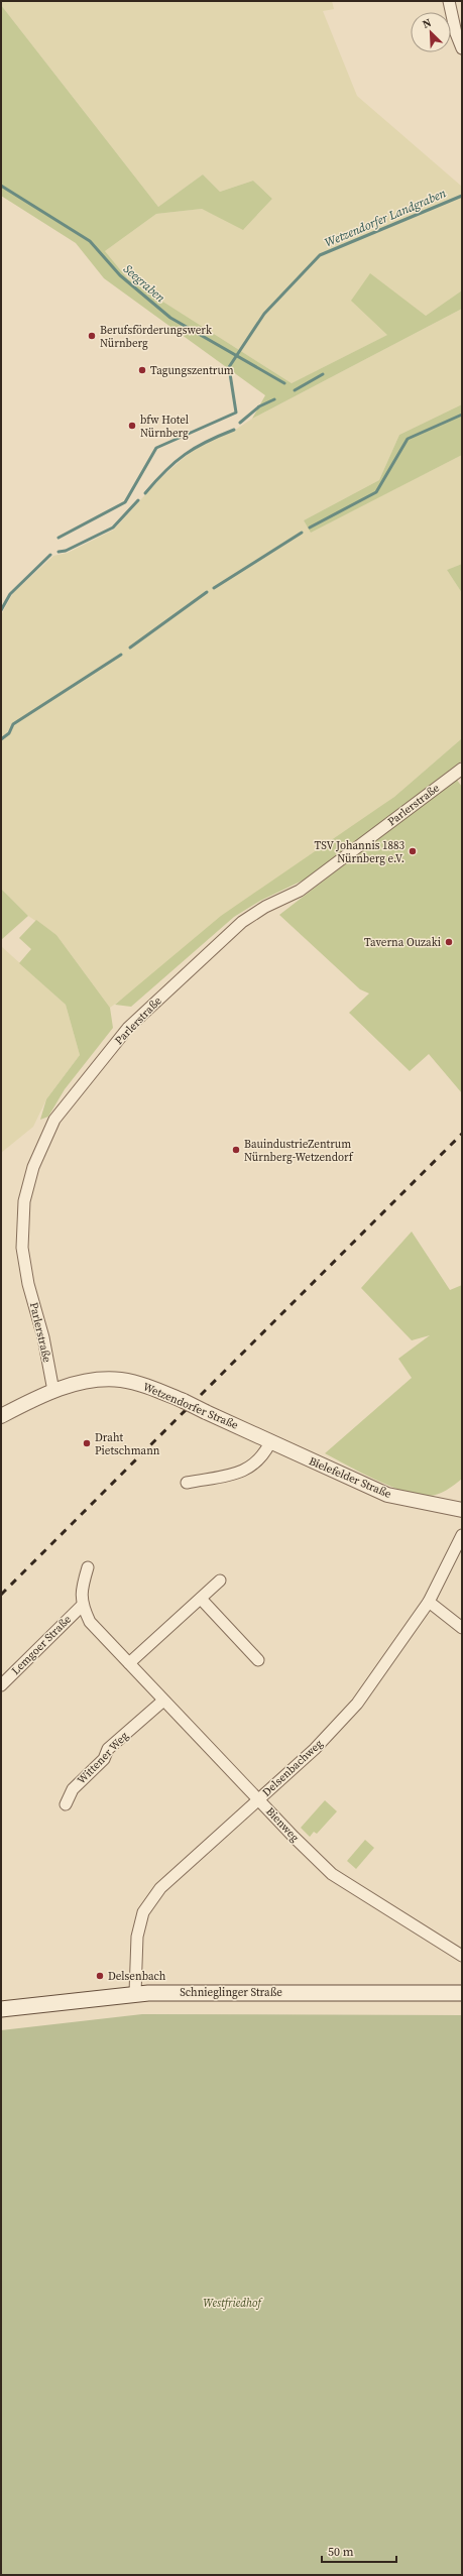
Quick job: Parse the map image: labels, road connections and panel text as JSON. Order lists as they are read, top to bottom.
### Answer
{
  "streets": {
    "main road": ["Schnieglinger Straße"],
    "street": [
      "Parlerstraße",
      "Wetzendorfer Straße",
      "Bielefelder Straße",
      "Lemgoer Straße",
      "Wittener Weg",
      "Delsenbachweg",
      "Bienweg"
    ]
  },
  "crossings": [
    ["Parlerstraße", "Wetzendorfer Straße"],
    ["Wetzendorfer Straße", "Bielefelder Straße"],
    ["Lemgoer Straße", "Bienweg"],
    ["Wittener Weg", "Bienweg"],
    ["Delsenbachweg", "Bienweg"],
    ["Delsenbachweg", "Schnieglinger Straße"]
  ],
  "water": ["Wetzendorfer Landgraben", "Seegraben"],
  "parks": ["Westfriedhof"],
  "places": [
    "Berufsförderungswerk Nürnberg",
    "Tagungszentrum",
    "bfw Hotel Nürnberg",
    "TSV Johannis 1883 Nürnberg e.V.",
    "Taverna Ouzaki",
    "BauindustrieZentrum Nürnberg-Wetzendorf",
    "Draht Pietschmann",
    "Delsenbach"
  ],
  "scale_bar": "50 m",
  "north": "top left"
}
